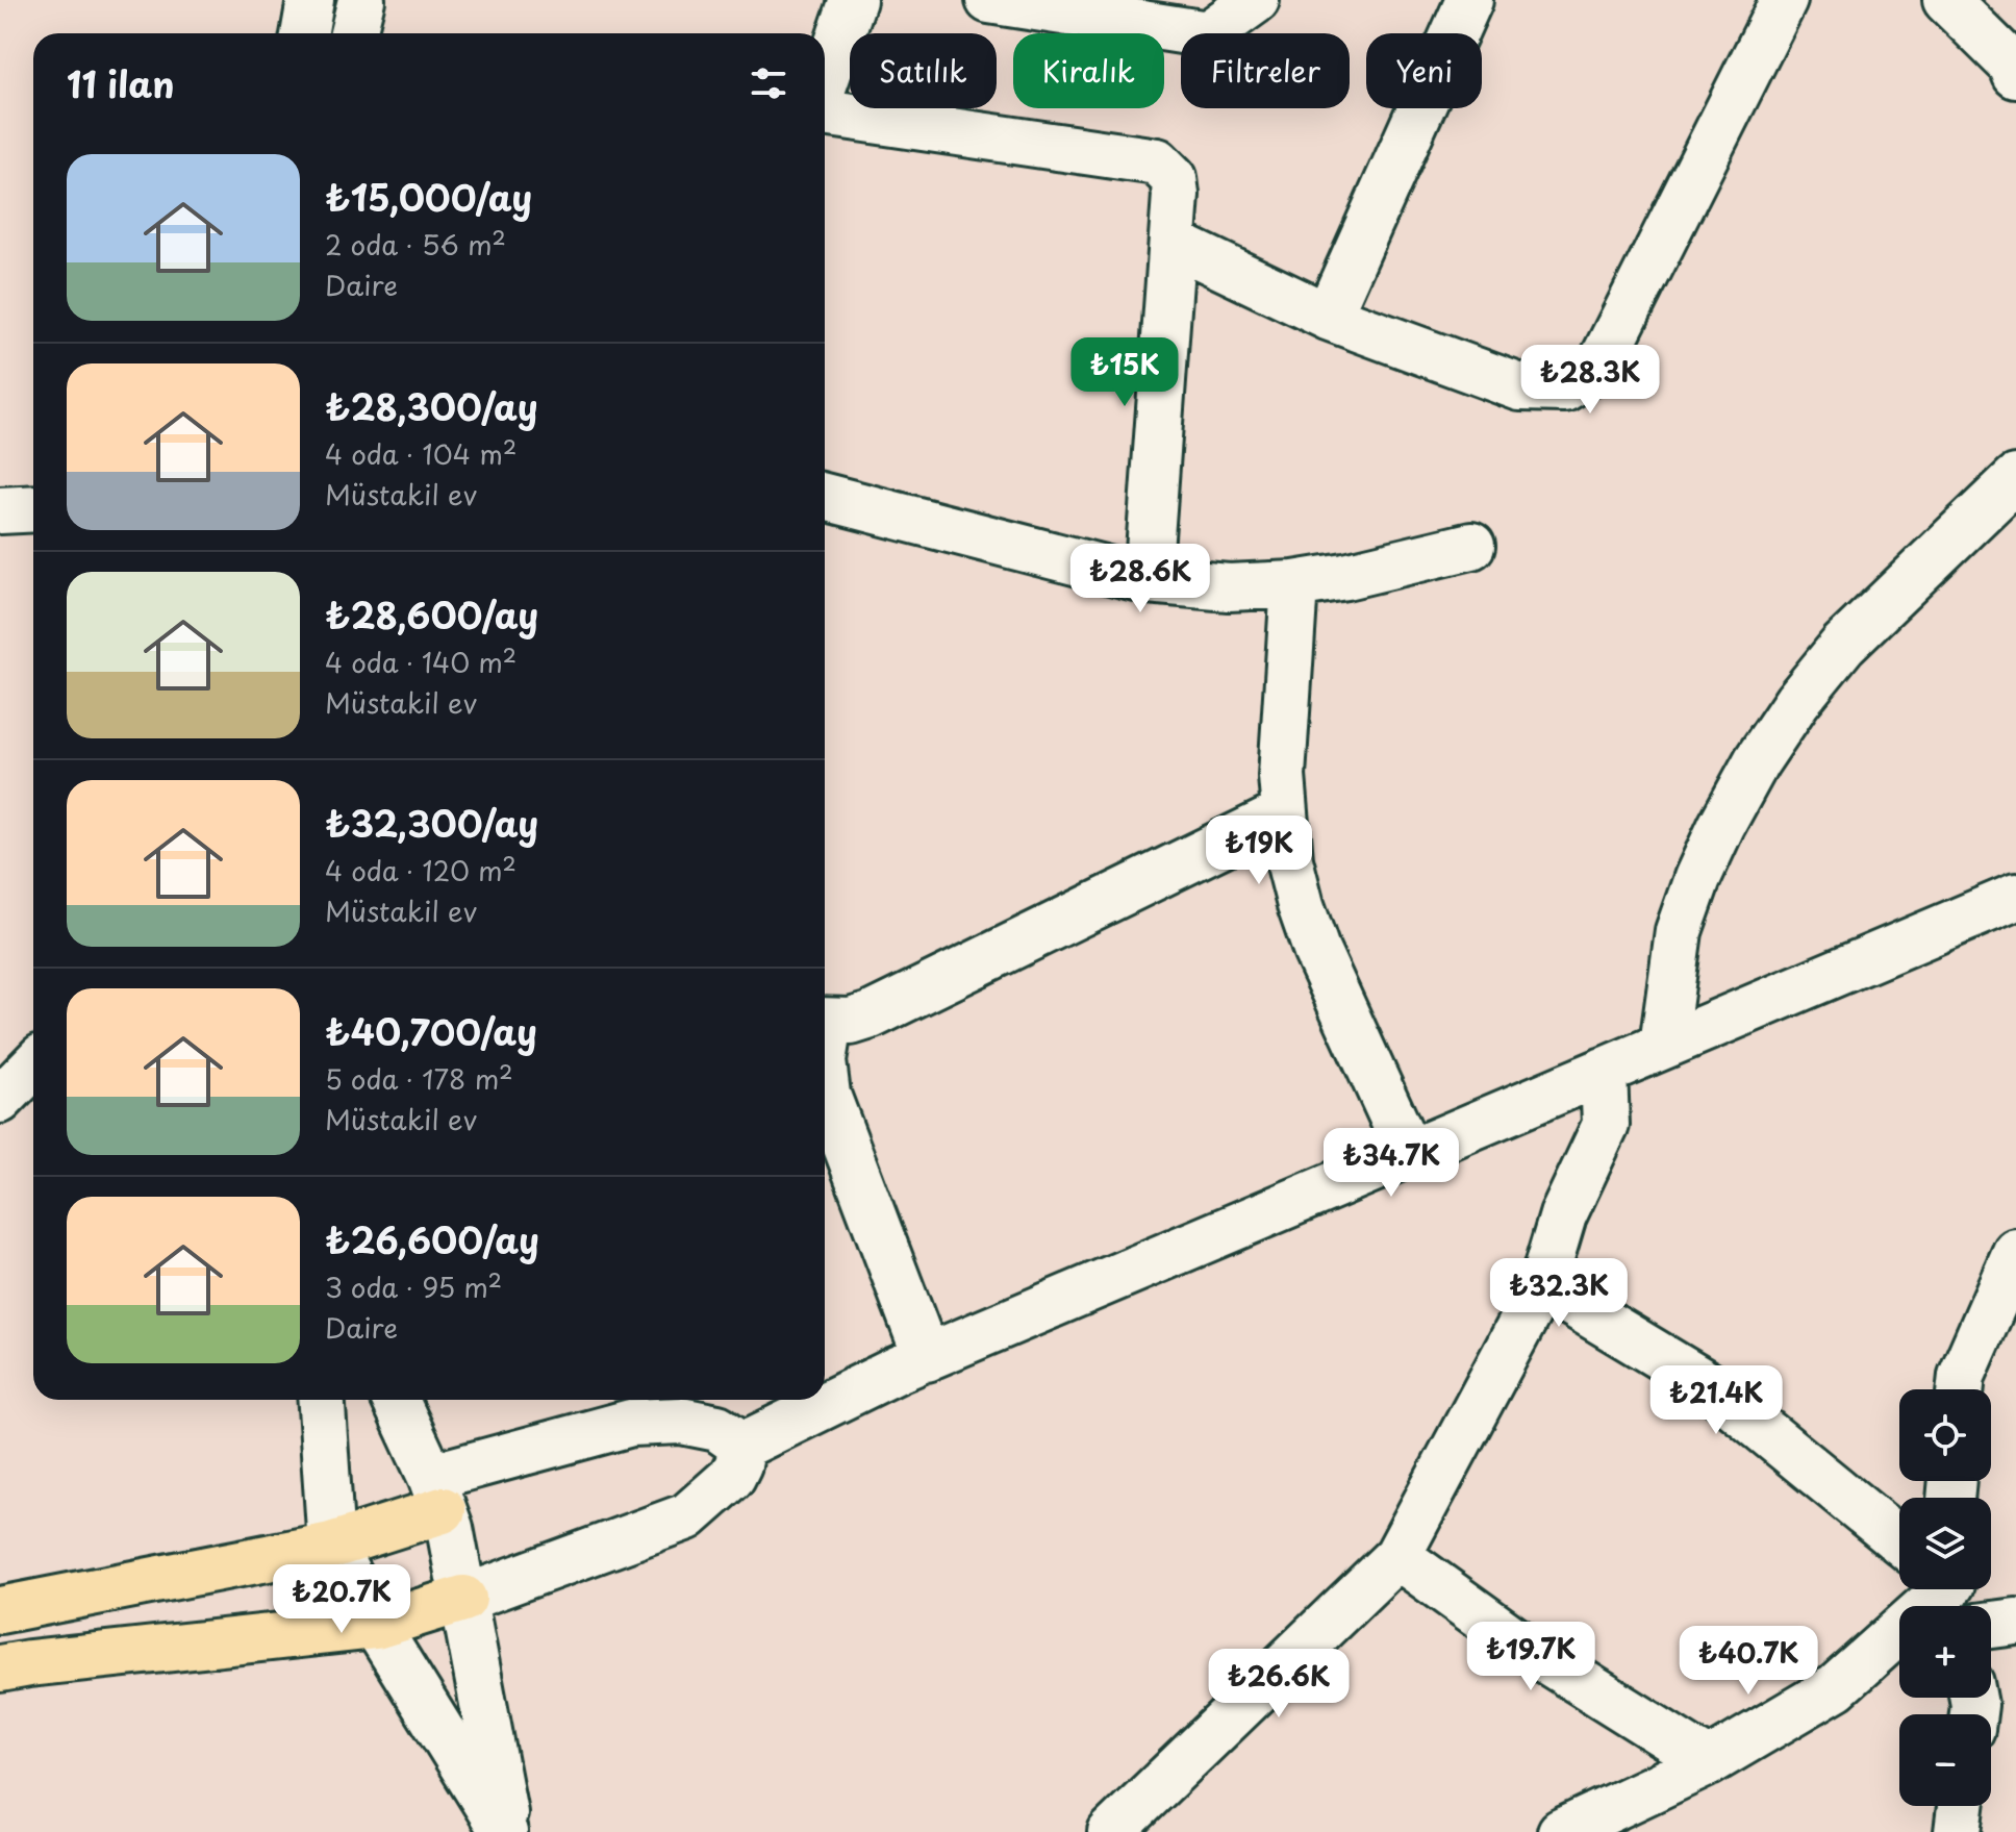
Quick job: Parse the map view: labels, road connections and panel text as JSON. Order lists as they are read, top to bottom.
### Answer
{
  "page": {
    "chip": [
      "Satılık",
      "Kiralık",
      "Filtreler",
      "Yeni"
    ],
    "heading": "11 ilan",
    "list": [
      {
        "name": "₺15,000/ay",
        "note": "2 oda · 56 m² · Daire"
      },
      {
        "name": "₺28,300/ay",
        "note": "4 oda · 104 m² · Müstakil ev"
      },
      {
        "name": "₺28,600/ay",
        "note": "4 oda · 140 m² · Müstakil ev"
      },
      {
        "name": "₺32,300/ay",
        "note": "4 oda · 120 m² · Müstakil ev"
      },
      {
        "name": "₺40,700/ay",
        "note": "5 oda · 178 m² · Müstakil ev"
      },
      {
        "name": "₺26,600/ay",
        "note": "3 oda · 95 m² · Daire"
      }
    ],
    "price": [
      "₺15K",
      "₺28.3K",
      "₺28.6K",
      "₺19K",
      "₺34.7K",
      "₺32.3K",
      "₺21.4K",
      "₺20.7K",
      "₺19.7K",
      "₺40.7K",
      "₺26.6K"
    ],
    "map_buttons": ["+", "−"]
  }
}
